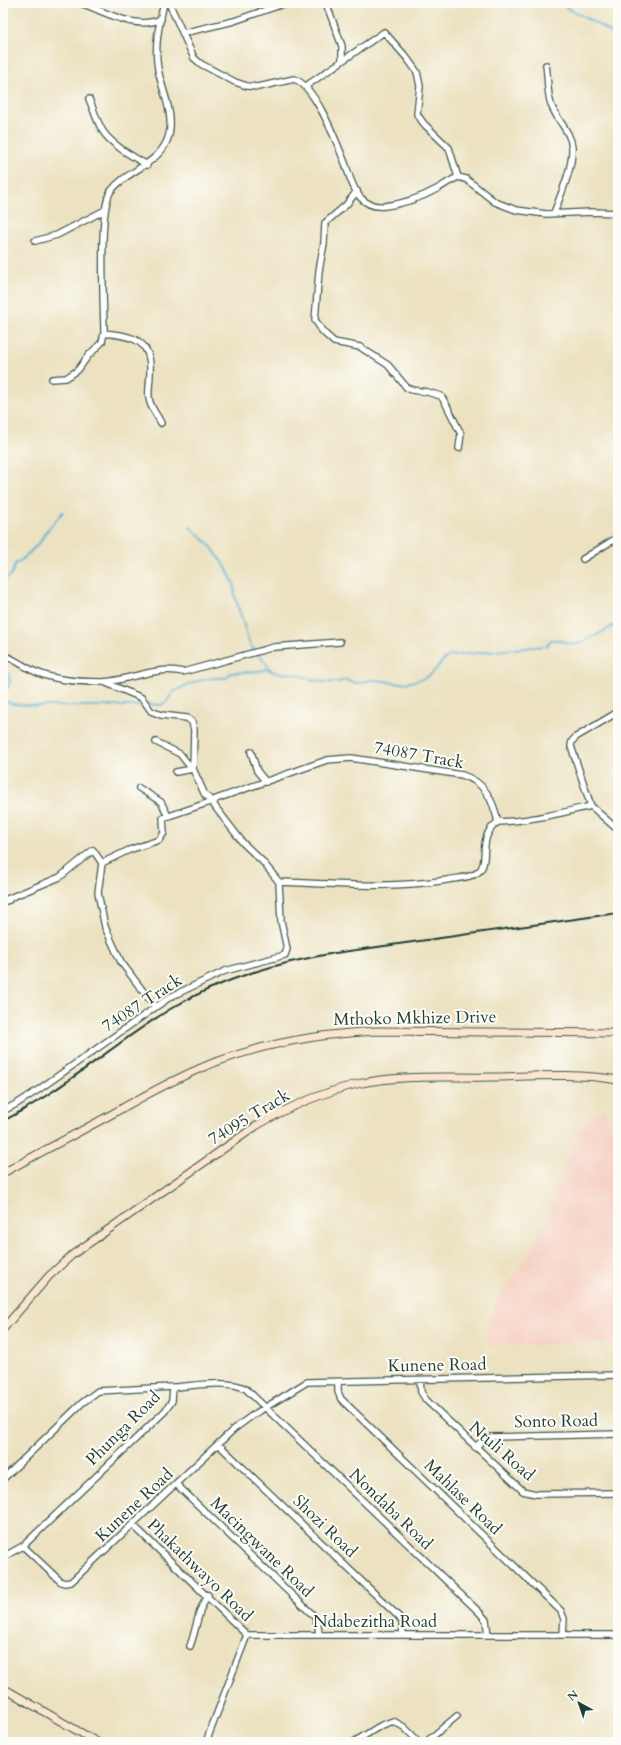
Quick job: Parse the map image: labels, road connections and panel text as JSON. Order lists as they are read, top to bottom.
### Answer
{
  "streets": {
    "street": [
      "74087 Track",
      "Mthoko Mkhize Drive",
      "74095 Track",
      "Kunene Road",
      "Sonto Road",
      "Phunga Road",
      "Ntuli Road",
      "Mahlase Road",
      "Nondaba Road",
      "Shozi Road",
      "Macingwane Road",
      "Phakathwayo Road",
      "Ndabezitha Road"
    ]
  },
  "crossings": [
    ["Kunene Road", "Phunga Road"],
    ["Kunene Road", "Ntuli Road"],
    ["Kunene Road", "Mahlase Road"],
    ["Kunene Road", "Nondaba Road"],
    ["Kunene Road", "Shozi Road"],
    ["Kunene Road", "Macingwane Road"],
    ["Kunene Road", "Phakathwayo Road"],
    ["Sonto Road", "Ntuli Road"],
    ["Mahlase Road", "Ndabezitha Road"],
    ["Nondaba Road", "Ndabezitha Road"],
    ["Shozi Road", "Ndabezitha Road"],
    ["Macingwane Road", "Ndabezitha Road"],
    ["Phakathwayo Road", "Ndabezitha Road"]
  ],
  "north": "top left"
}
